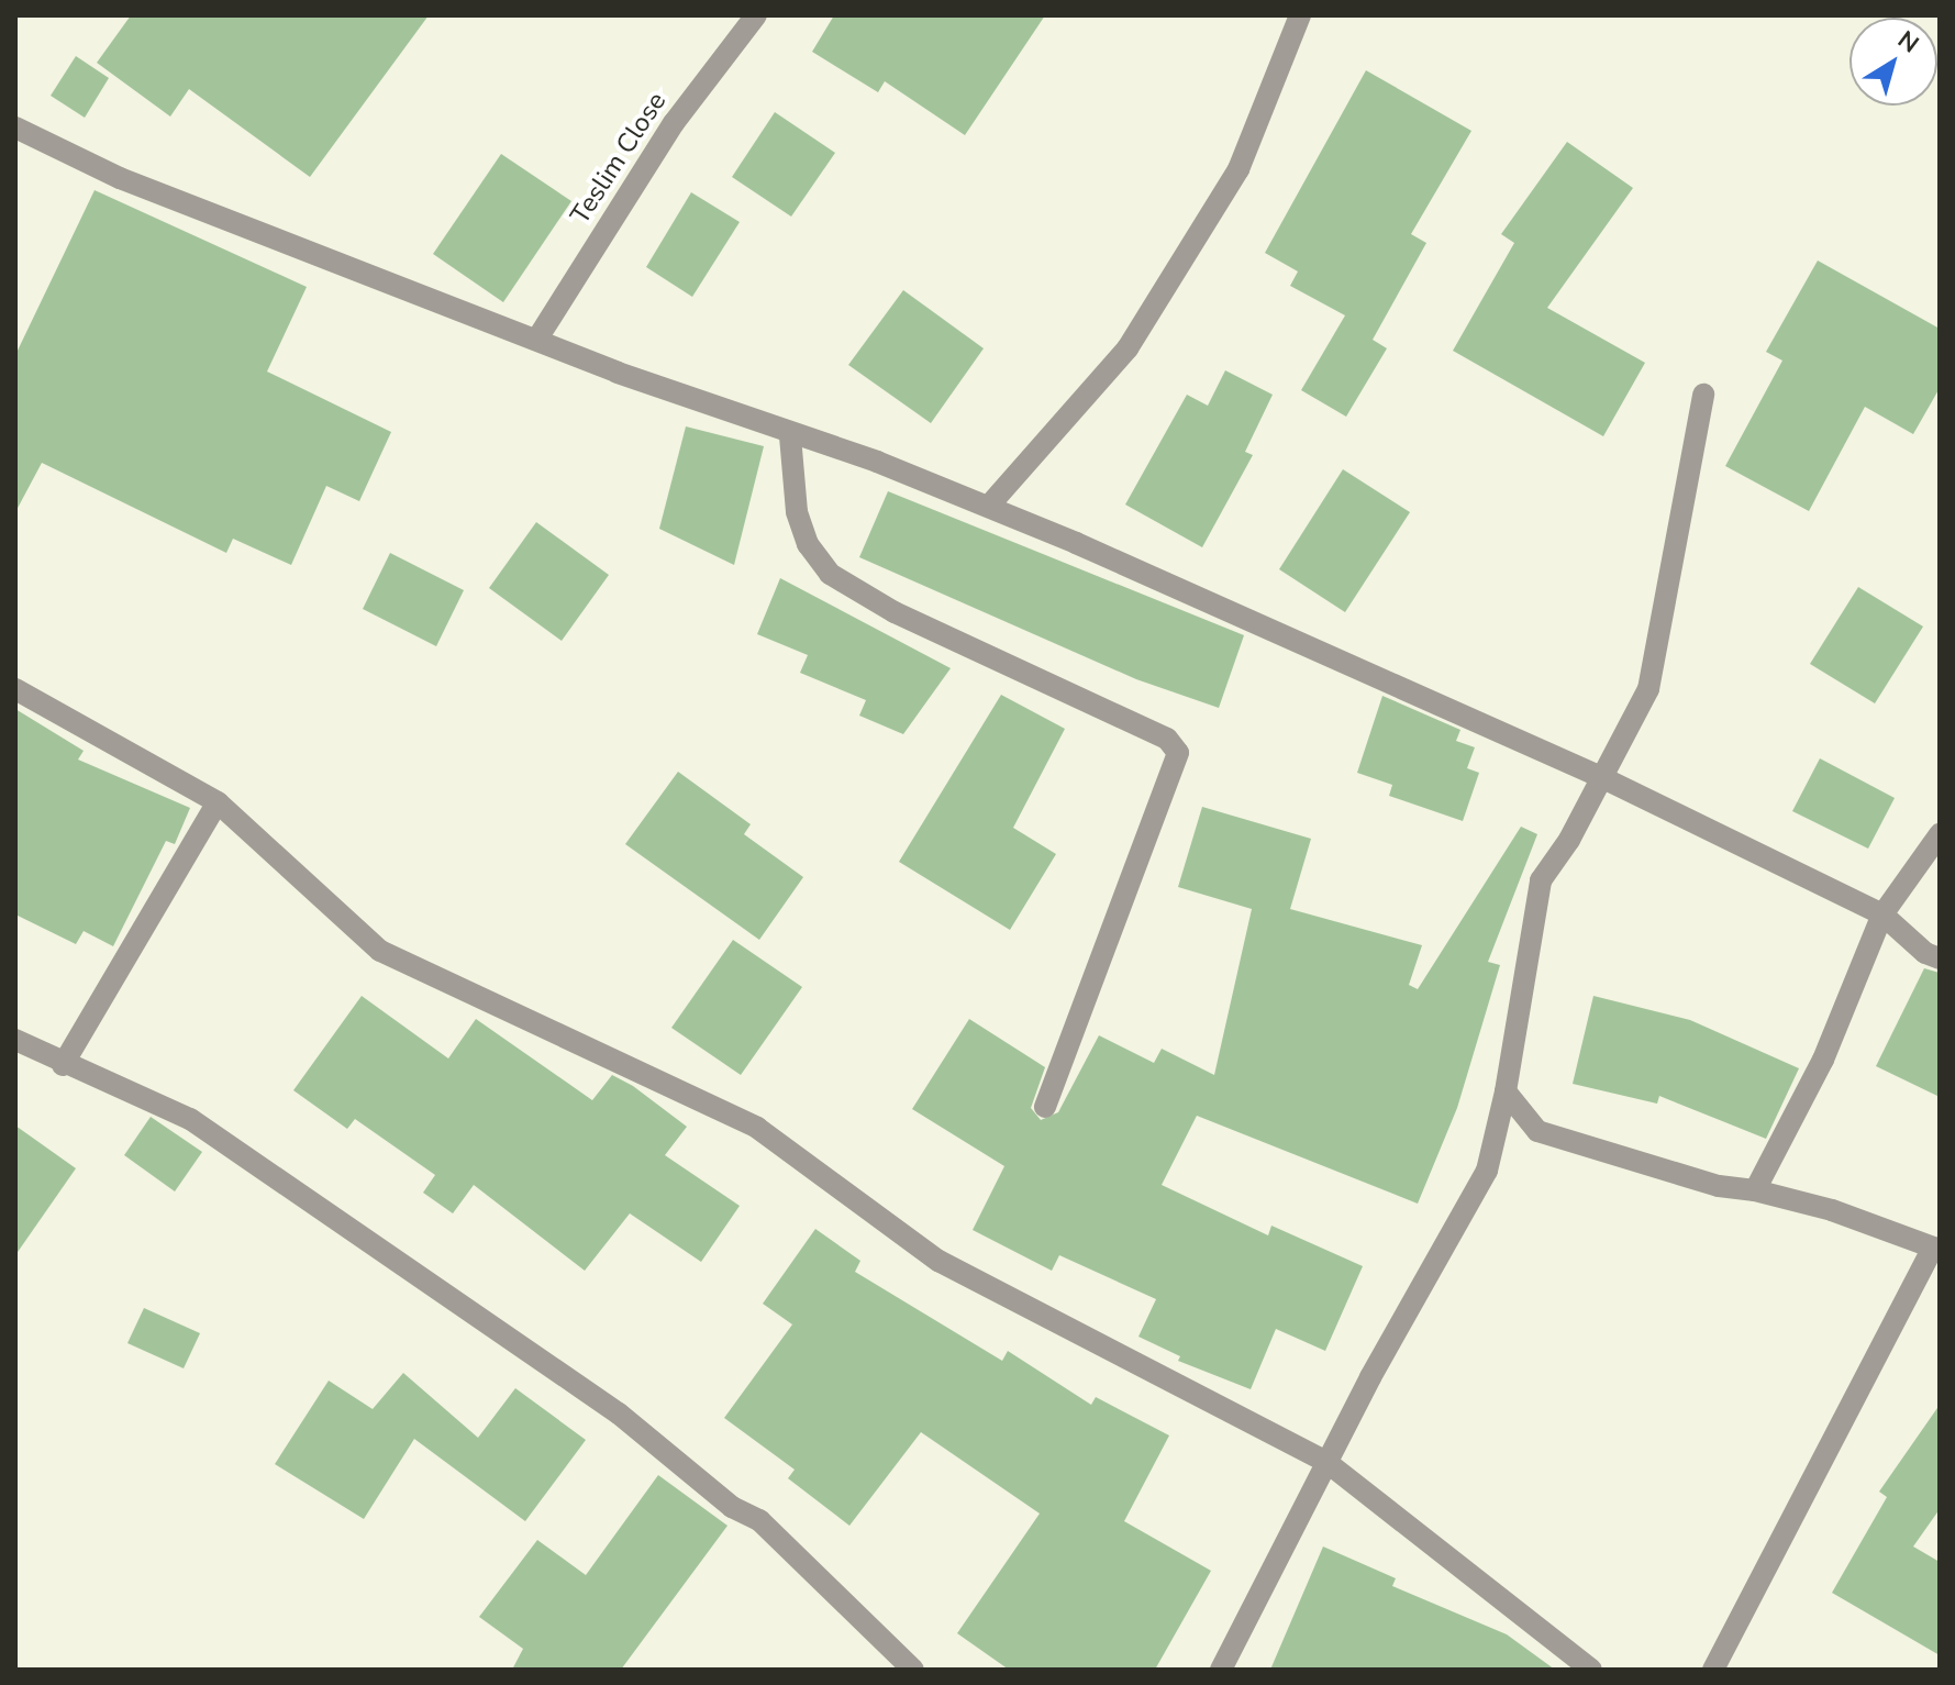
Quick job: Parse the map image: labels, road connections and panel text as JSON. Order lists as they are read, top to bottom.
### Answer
{
  "streets": {
    "street": ["Teslim Close"]
  },
  "north": "top right"
}
